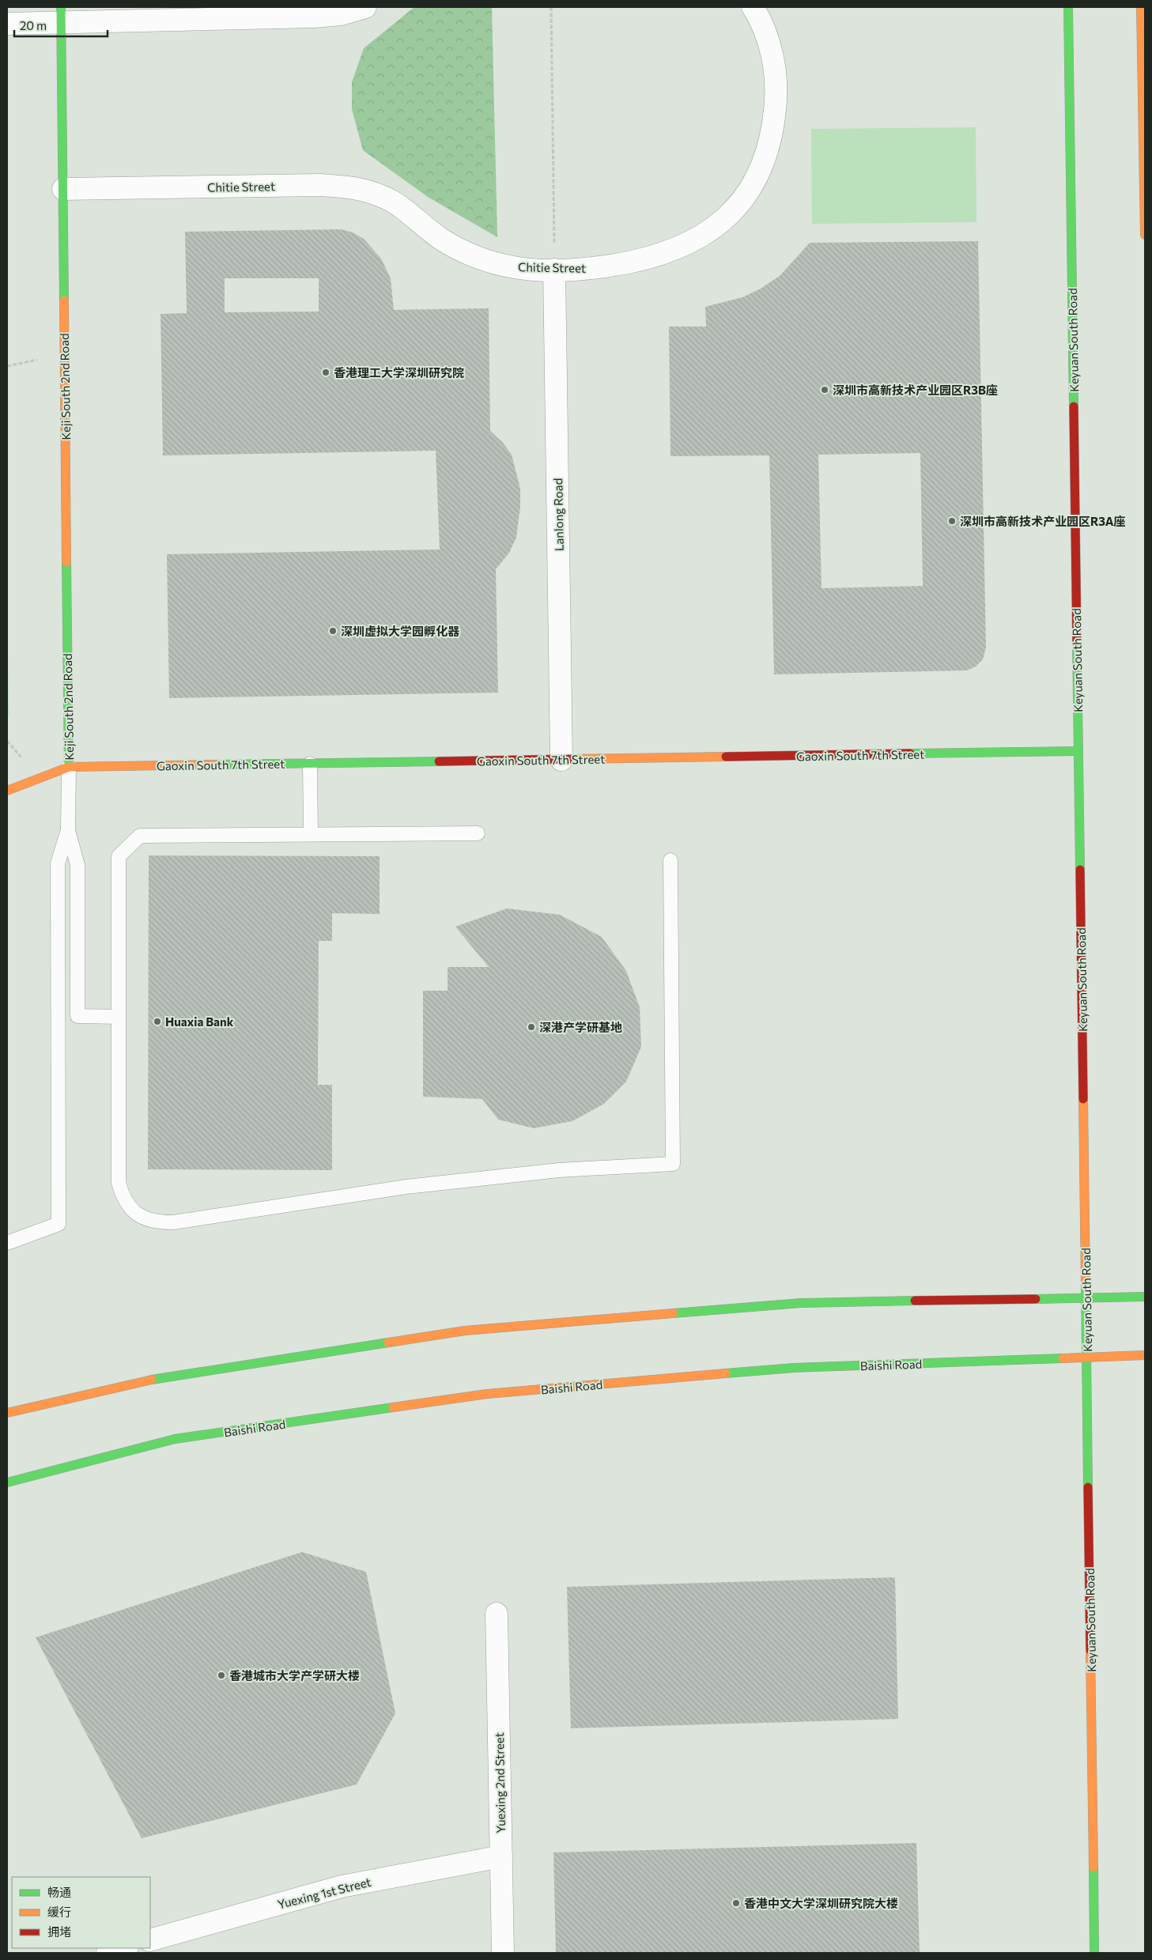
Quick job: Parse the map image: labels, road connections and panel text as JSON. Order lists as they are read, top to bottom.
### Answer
{
  "streets": {
    "main road": [
      "Keyuan South Road",
      "Keji South 2nd Road",
      "Gaoxin South 7th Street",
      "Baishi Road"
    ],
    "street": [
      "Chitie Street",
      "Lanlong Road",
      "Yuexing 2nd Street",
      "Yuexing 1st Street"
    ]
  },
  "crossings": [
    ["Chitie Street", "Keji South 2nd Road"],
    ["Chitie Street", "Lanlong Road"],
    ["Keyuan South Road", "Gaoxin South 7th Street"],
    ["Keyuan South Road", "Baishi Road"],
    ["Keji South 2nd Road", "Gaoxin South 7th Street"],
    ["Lanlong Road", "Gaoxin South 7th Street"],
    ["Yuexing 2nd Street", "Yuexing 1st Street"]
  ],
  "places": [
    "香港理工大学深圳研究院",
    "深圳市高新技术产业园区R3B座",
    "深圳市高新技术产业园区R3A座",
    "深圳虚拟大学园孵化器",
    "Huaxia Bank",
    "深港产学研基地",
    "香港城市大学产学研大楼",
    "香港中文大学深圳研究院大楼"
  ],
  "legend": ["畅通", "缓行", "拥堵"],
  "scale_bar": "20 m"
}
